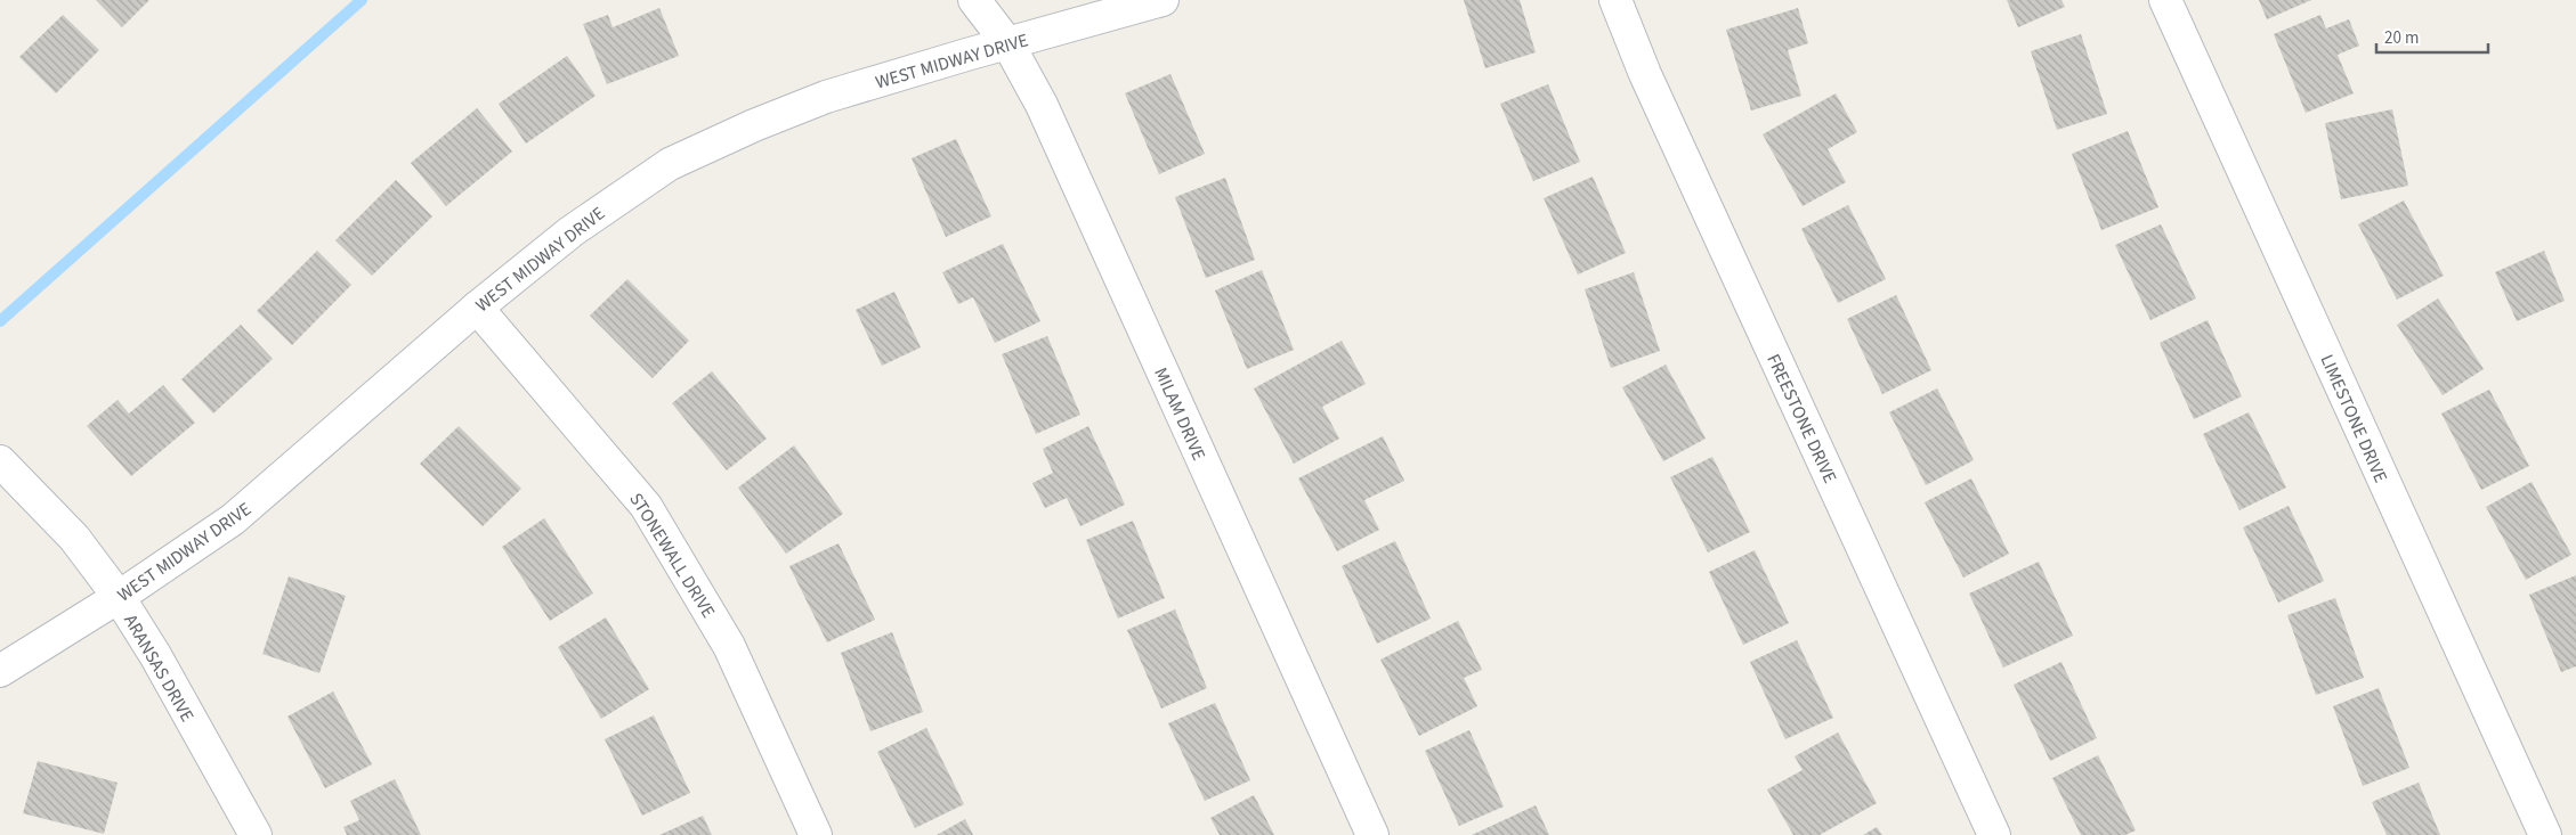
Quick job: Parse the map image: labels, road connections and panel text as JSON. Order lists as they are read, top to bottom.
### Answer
{
  "streets": {
    "street": [
      "WEST MIDWAY DRIVE",
      "MILAM DRIVE",
      "FREESTONE DRIVE",
      "LIMESTONE DRIVE",
      "STONEWALL DRIVE",
      "ARANSAS DRIVE"
    ]
  },
  "crossings": [
    ["WEST MIDWAY DRIVE", "MILAM DRIVE"],
    ["WEST MIDWAY DRIVE", "STONEWALL DRIVE"],
    ["WEST MIDWAY DRIVE", "ARANSAS DRIVE"]
  ],
  "scale_bar": "20 m"
}
